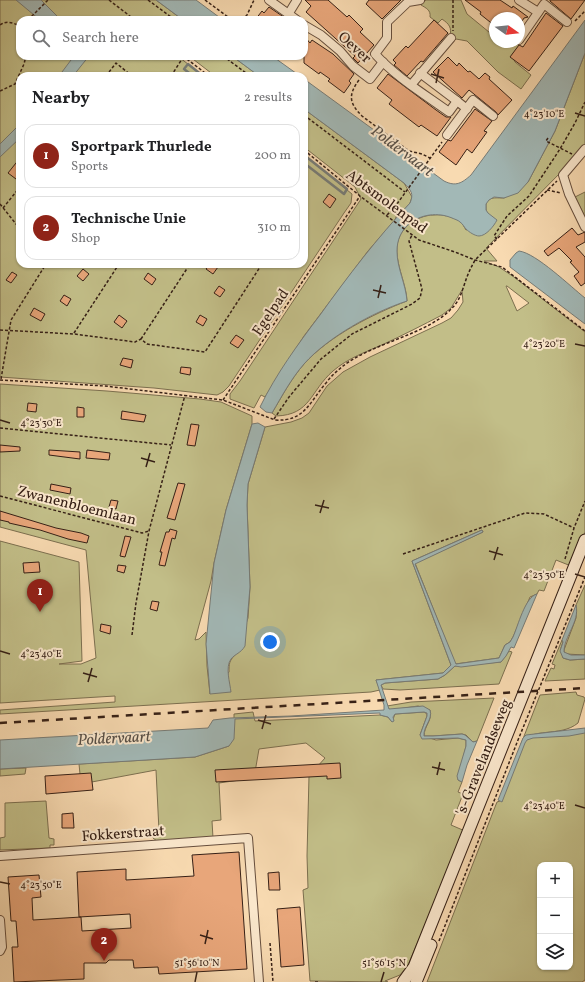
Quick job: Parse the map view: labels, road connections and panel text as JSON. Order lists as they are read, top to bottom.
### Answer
{
  "streets": {
    "main road": ["'s-Gravelandseweg"],
    "street": ["Oever", "Fokkerstraat"],
    "path": ["Abtsmolenpad", "Egelpad", "Zwanenbloemlaan"]
  },
  "crossings": [
    ["Abtsmolenpad", "Egelpad"]
  ],
  "water": ["Poldervaart"],
  "north": "right",
  "page": {
    "search": "Search here",
    "heading": ["Nearby", "2 results"],
    "list": [
      {
        "mark": "1",
        "name": "Sportpark Thurlede",
        "note": "Sports",
        "value": "200 m"
      },
      {
        "mark": "2",
        "name": "Technische Unie",
        "note": "Shop",
        "value": "310 m"
      }
    ],
    "pins": ["1", "2"],
    "map_buttons": ["+", "−"]
  },
  "coordinates": [
    "4°23'10\"E",
    "4°23'20\"E",
    "4°23'30\"E",
    "4°23'40\"E",
    "4°23'50\"E",
    "51°56'10\"N",
    "51°56'15\"N"
  ]
}
